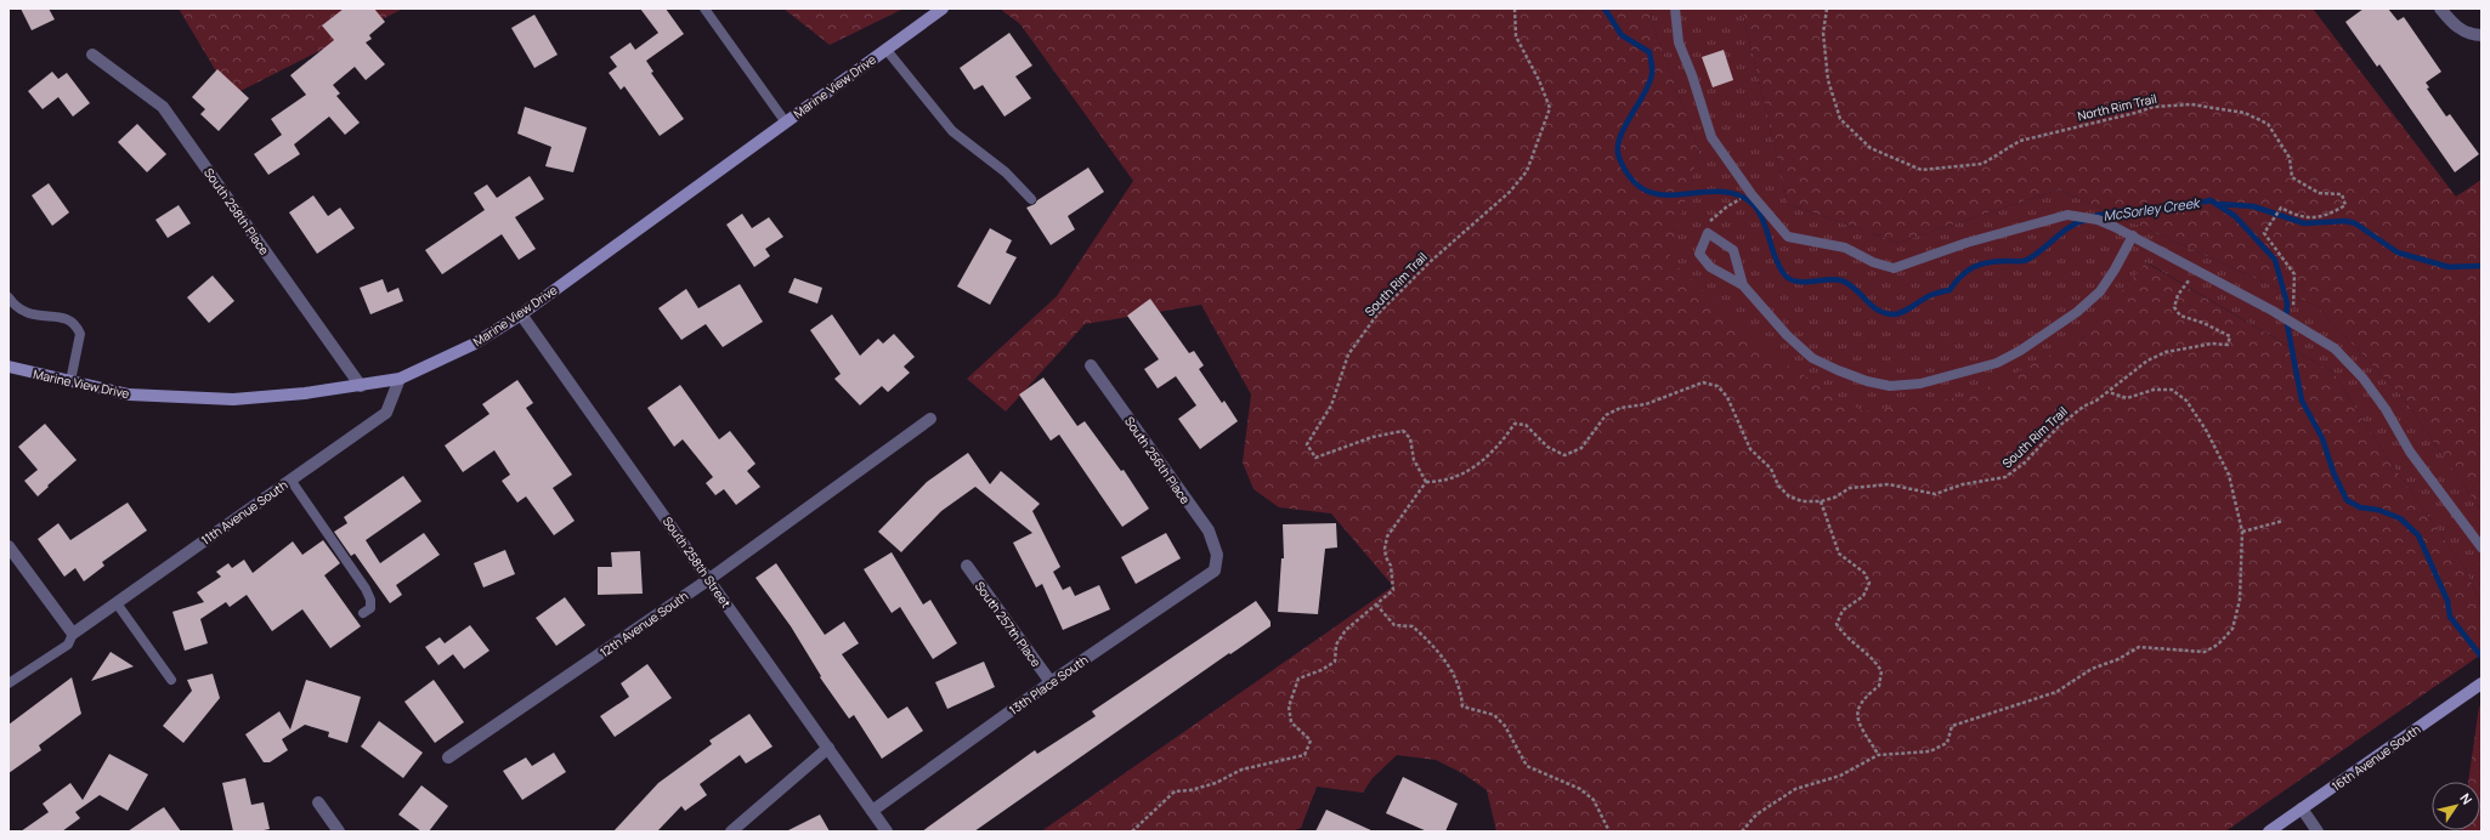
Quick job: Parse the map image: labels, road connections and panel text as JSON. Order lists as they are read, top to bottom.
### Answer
{
  "streets": {
    "main road": ["Marine View Drive", "16th Avenue South"],
    "street": [
      "South 258th Place",
      "South 256th Place",
      "11th Avenue South",
      "South 258th Street",
      "12th Avenue South",
      "South 257th Place",
      "13th Place South"
    ],
    "path": ["North Rim Trail", "South Rim Trail"]
  },
  "crossings": [
    ["Marine View Drive", "South 258th Place"],
    ["Marine View Drive", "11th Avenue South"],
    ["Marine View Drive", "South 258th Street"],
    ["South 256th Place", "13th Place South"],
    ["South 258th Street", "12th Avenue South"],
    ["South 258th Street", "13th Place South"],
    ["South 257th Place", "13th Place South"]
  ],
  "water": ["McSorley Creek"],
  "north": "top right"
}
